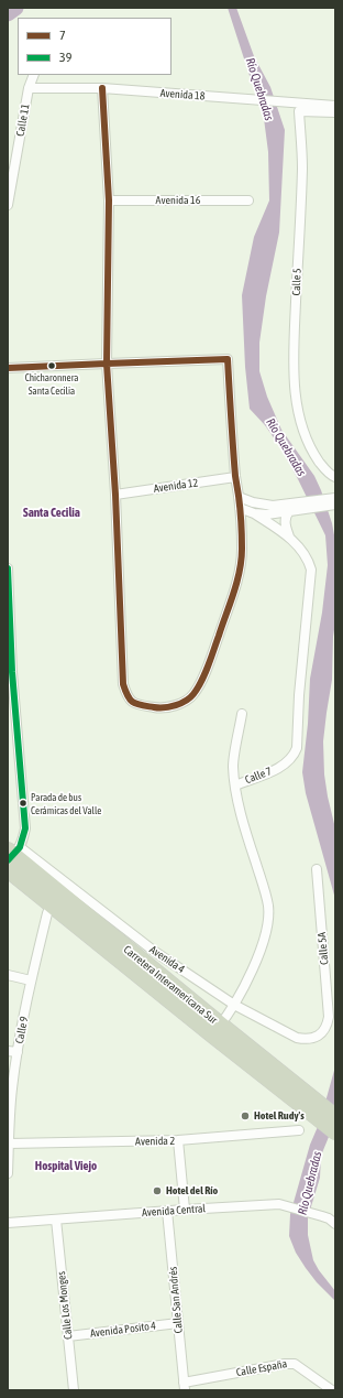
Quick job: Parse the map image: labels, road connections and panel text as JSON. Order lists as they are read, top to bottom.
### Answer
{
  "streets": {
    "highway": ["Carretera Interamericana Sur"],
    "street": [
      "Avenida 18",
      "Calle 11",
      "Avenida 16",
      "Calle 5",
      "Avenida 12",
      "Calle 7",
      "Calle 5A",
      "Avenida 4",
      "Calle 9",
      "Avenida 2",
      "Avenida Central",
      "Calle San Andrés",
      "Calle Los Monges",
      "Avenida Posito 4",
      "Calle España"
    ]
  },
  "crossings": [
    ["Avenida 18", "Calle 11"],
    ["Calle 7", "Avenida 4"],
    ["Calle 7", "Carretera Interamericana Sur"],
    ["Calle 5A", "Avenida 4"],
    ["Avenida 4", "Carretera Interamericana Sur"],
    ["Carretera Interamericana Sur", "Calle 9"],
    ["Calle 9", "Avenida 2"],
    ["Avenida Central", "Calle San Andrés"],
    ["Avenida Central", "Calle Los Monges"],
    ["Calle San Andrés", "Avenida Posito 4"],
    ["Calle San Andrés", "Calle España"],
    ["Calle Los Monges", "Avenida Posito 4"]
  ],
  "districts": ["Santa Cecilia", "Hospital Viejo"],
  "water": ["Río Quebradas"],
  "places": [
    "Chicharonnera Santa Cecilia",
    "Parada de bus Cerámicas del Valle",
    "Hotel Rudy's",
    "Hotel del Río"
  ],
  "lines": ["transit line 7", "transit line 39"],
  "legend": ["7", "39"]
}
